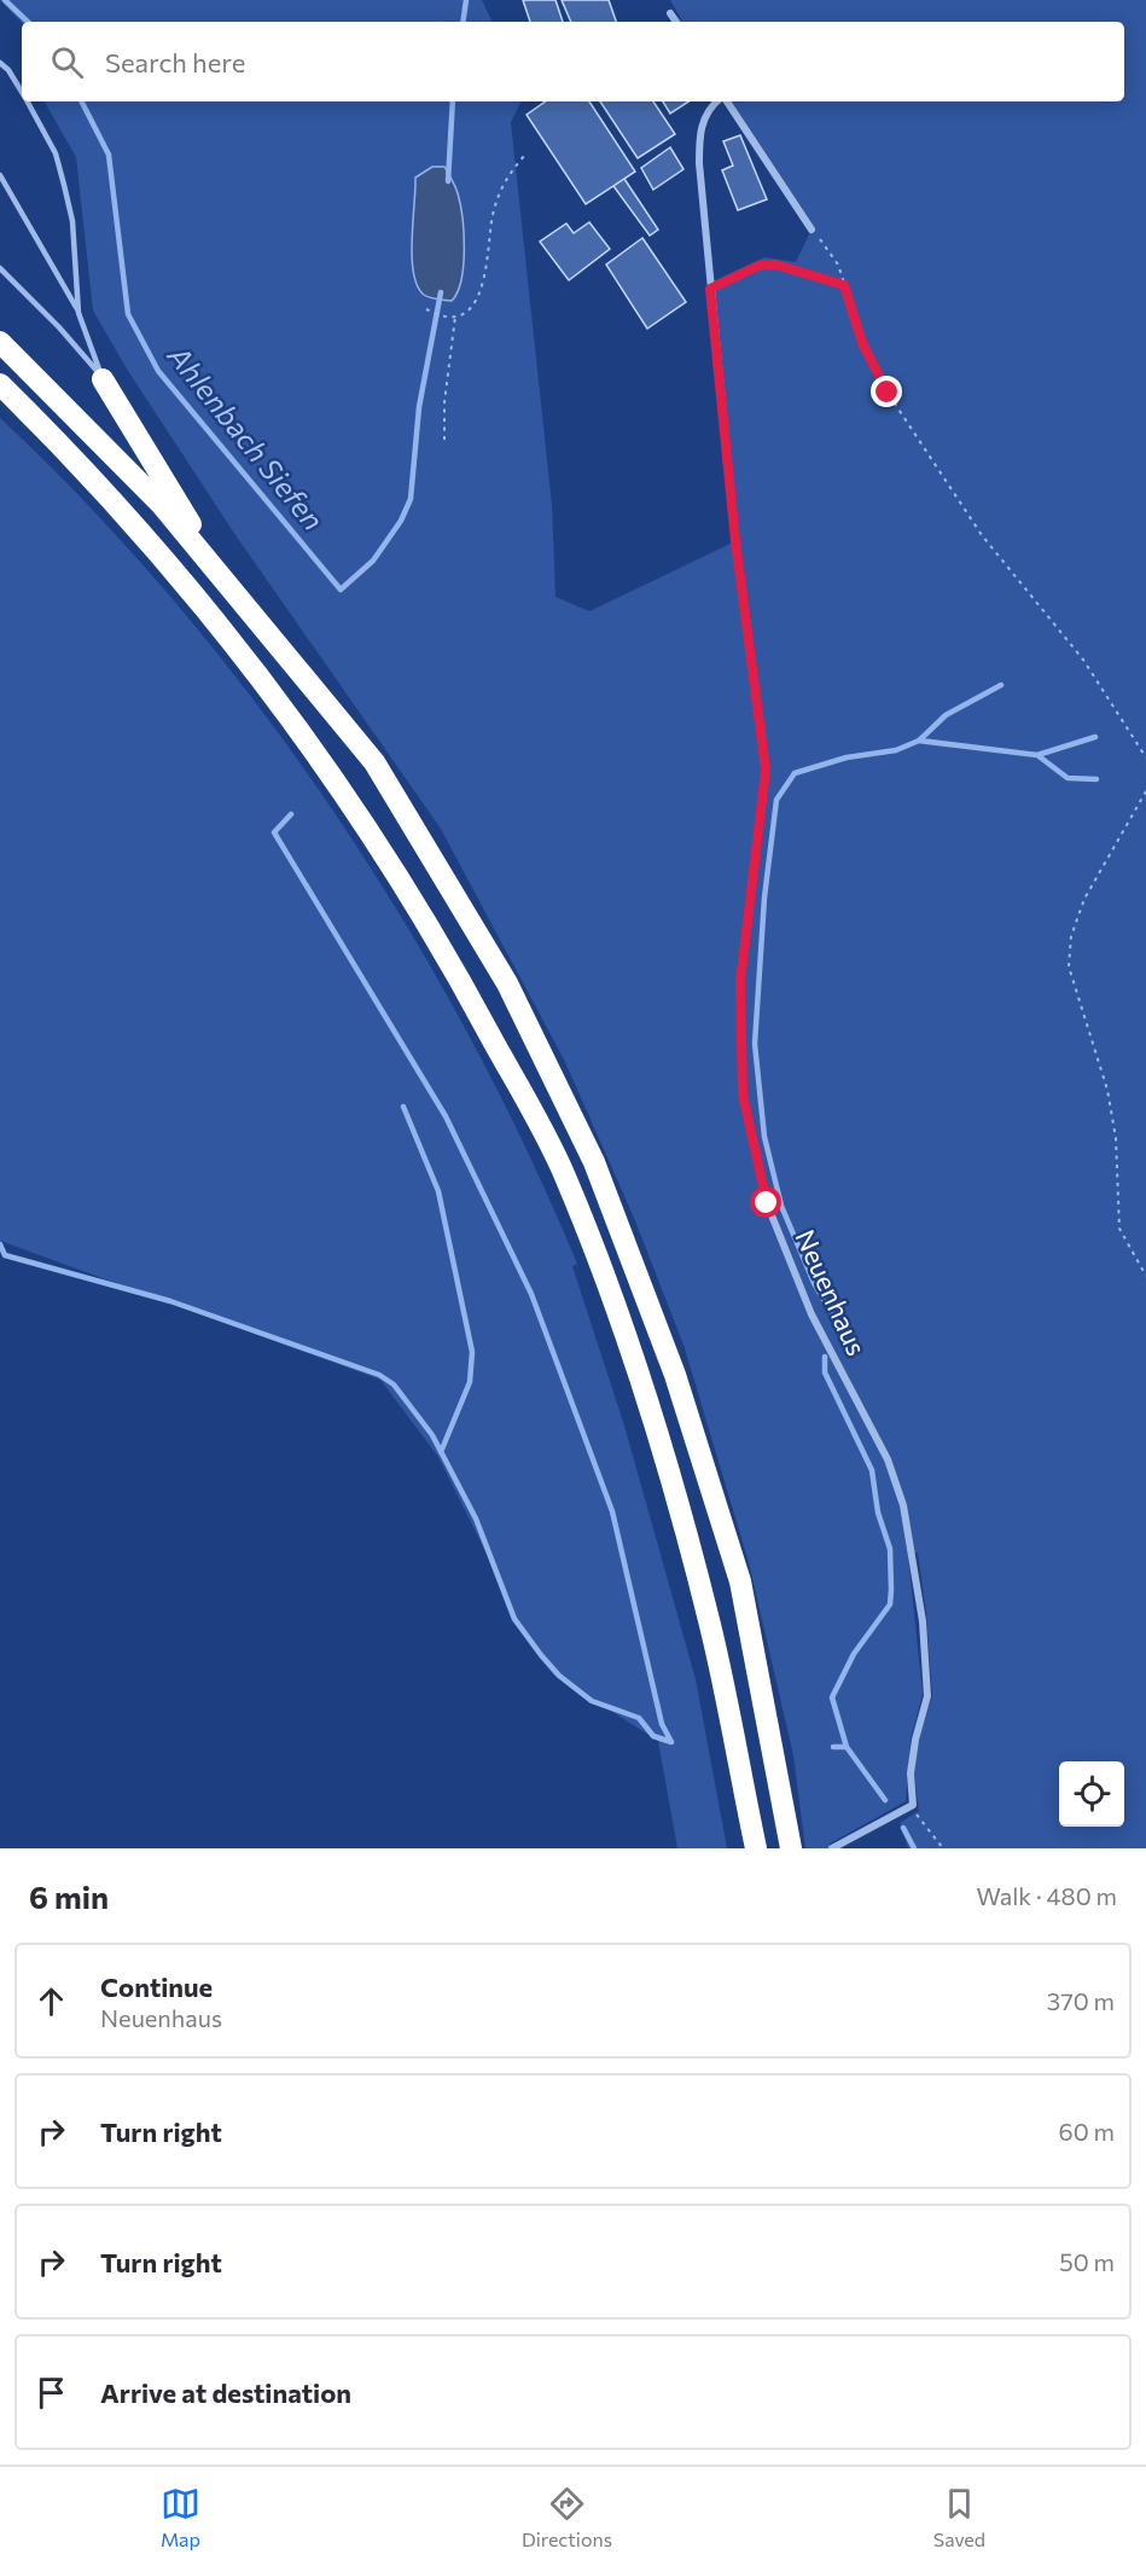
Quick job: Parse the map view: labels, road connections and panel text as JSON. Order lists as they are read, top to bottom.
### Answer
{
  "streets": {
    "street": ["Neuenhaus"]
  },
  "water": ["Ahlenbach Siefen"],
  "page": {
    "search": "Search here",
    "heading": ["6 min", "Walk · 480 m"],
    "list": [
      ["Continue", "Neuenhaus", "370 m"],
      ["Turn right", "60 m"],
      ["Turn right", "50 m"],
      "Arrive at destination"
    ],
    "nav": ["Map", "Directions", "Saved"]
  }
}
